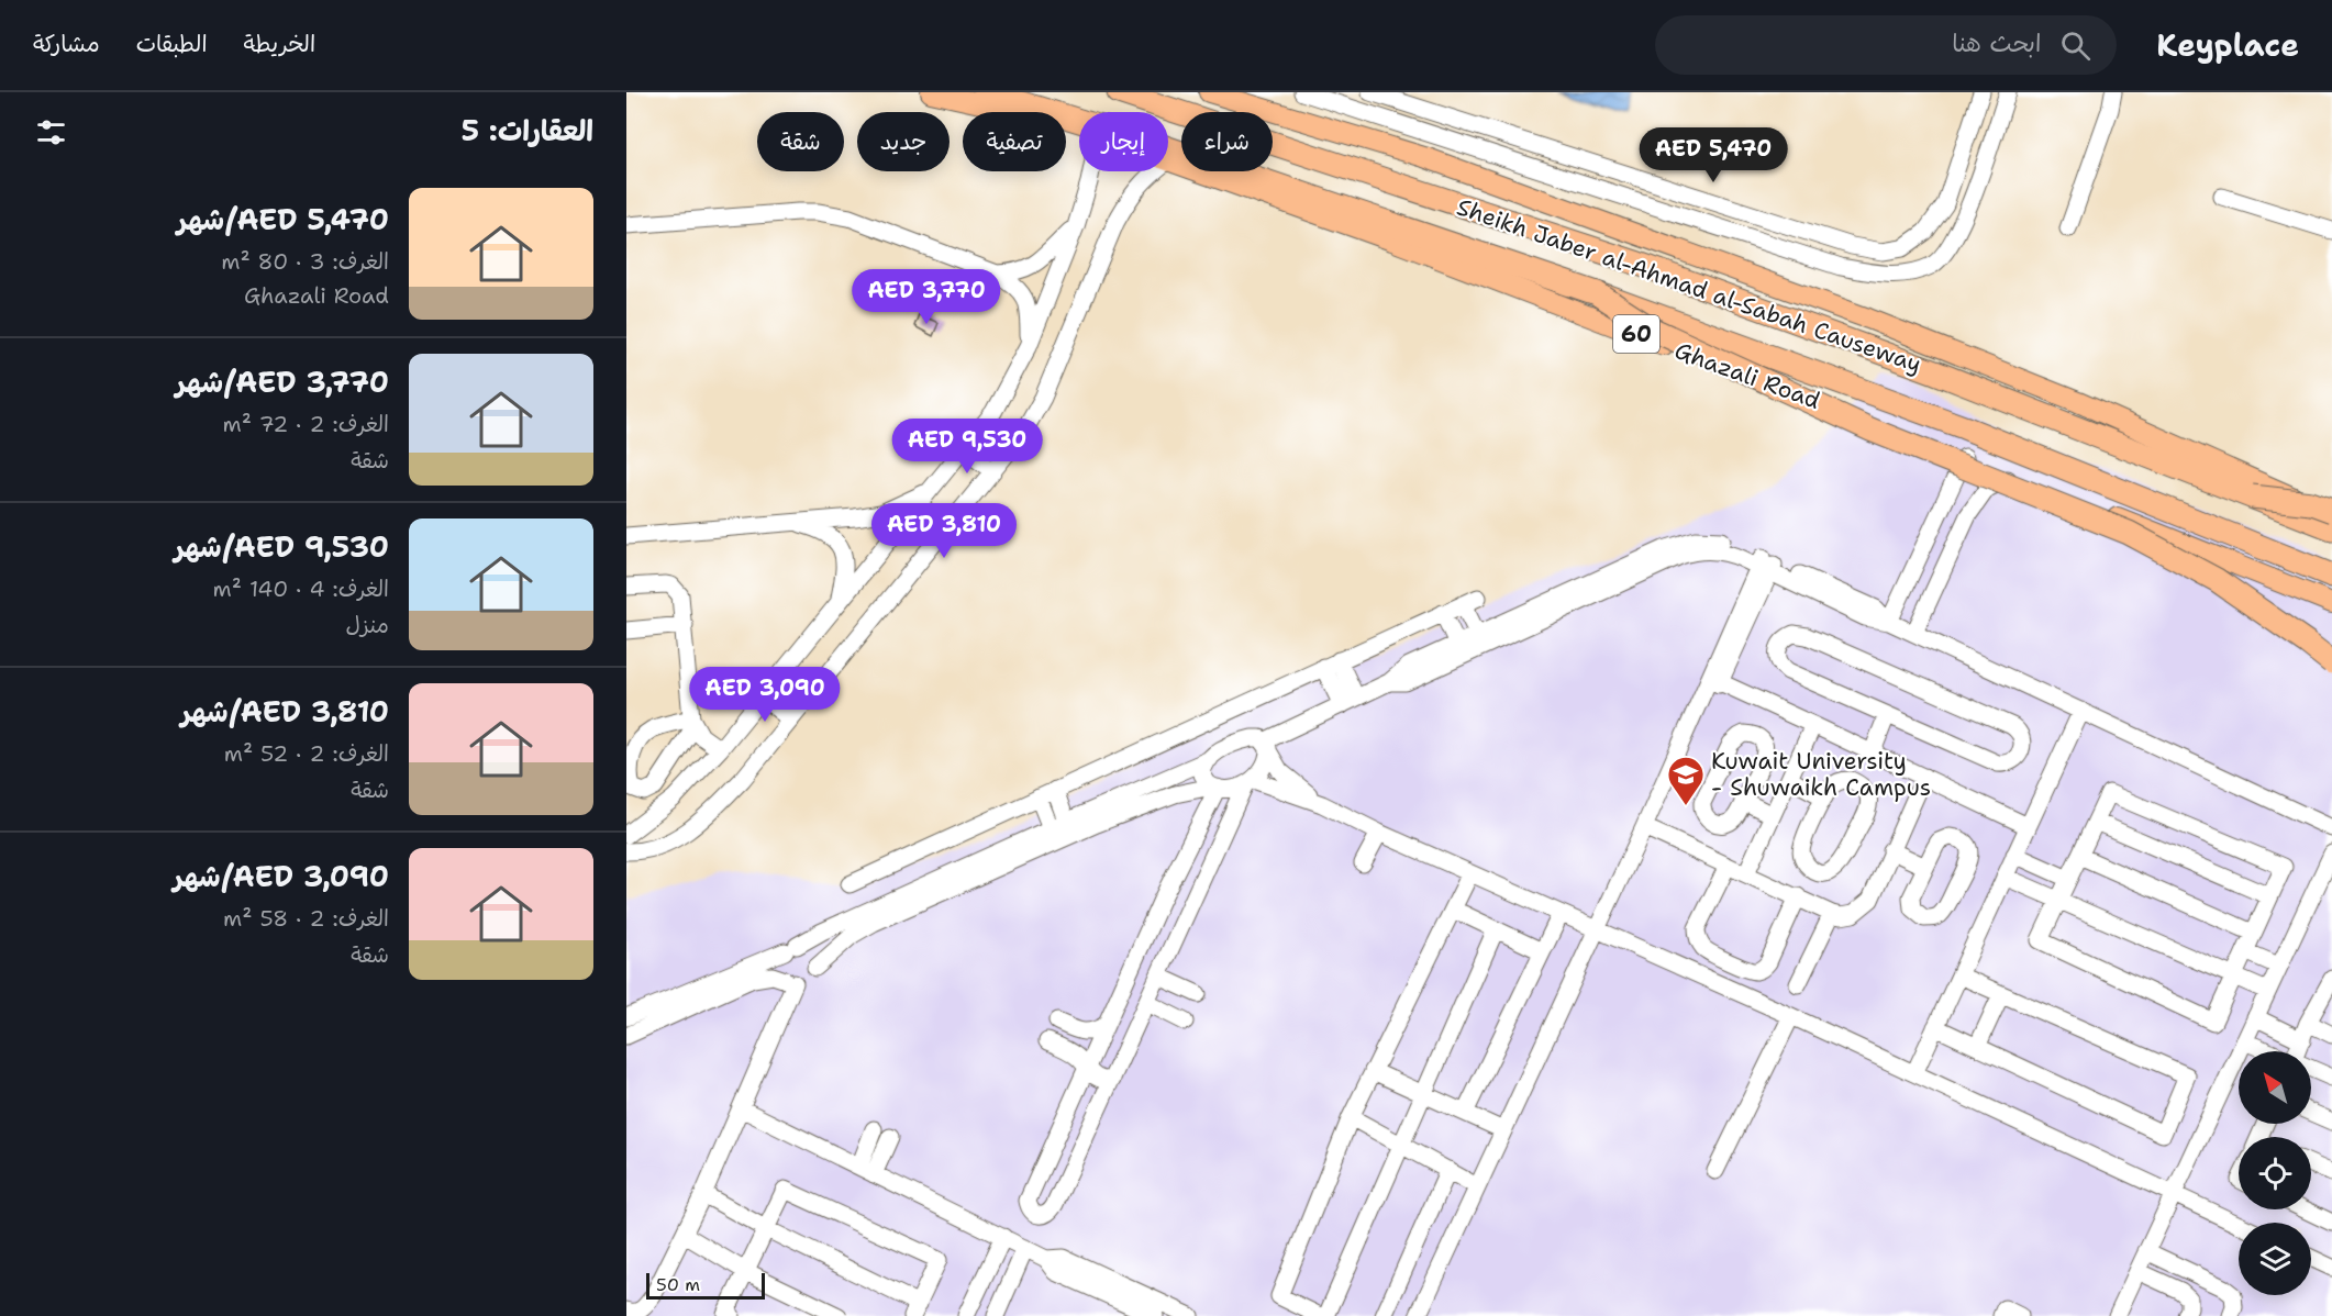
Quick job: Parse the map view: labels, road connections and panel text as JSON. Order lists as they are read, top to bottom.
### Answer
{
  "streets": {
    "highway": ["Sheikh Jaber al-Ahmad al-Sabah Causeway", "60"],
    "main road": ["Ghazali Road"]
  },
  "crossings": [
    ["Sheikh Jaber al-Ahmad al-Sabah Causeway", "60"]
  ],
  "places": {
    "school or university": ["Kuwait University - Shuwaikh Campus"]
  },
  "scale_bar": "50 m",
  "north": "top left",
  "page": {
    "header": "Keyplace",
    "search": "ابحث هنا",
    "nav": ["الخريطة", "الطبقات", "مشاركة"],
    "heading": "العقارات: 5",
    "chip": [
      "شراء",
      "إيجار",
      "تصفية",
      "جديد",
      "شقة"
    ],
    "price": [
      "AED 5,470",
      "AED 3,770",
      "AED 9,530",
      "AED 3,810",
      "AED 3,090"
    ],
    "list": [
      {
        "name": "AED 5,470/شهر",
        "note": "الغرف: 3 · 80 m² · Ghazali Road"
      },
      {
        "name": "AED 3,770/شهر",
        "note": "الغرف: 2 · 72 m² · شقة"
      },
      {
        "name": "AED 9,530/شهر",
        "note": "الغرف: 4 · 140 m² · منزل"
      },
      {
        "name": "AED 3,810/شهر",
        "note": "الغرف: 2 · 52 m² · شقة"
      },
      {
        "name": "AED 3,090/شهر",
        "note": "الغرف: 2 · 58 m² · شقة"
      }
    ],
    "scale": "50 m"
  }
}
